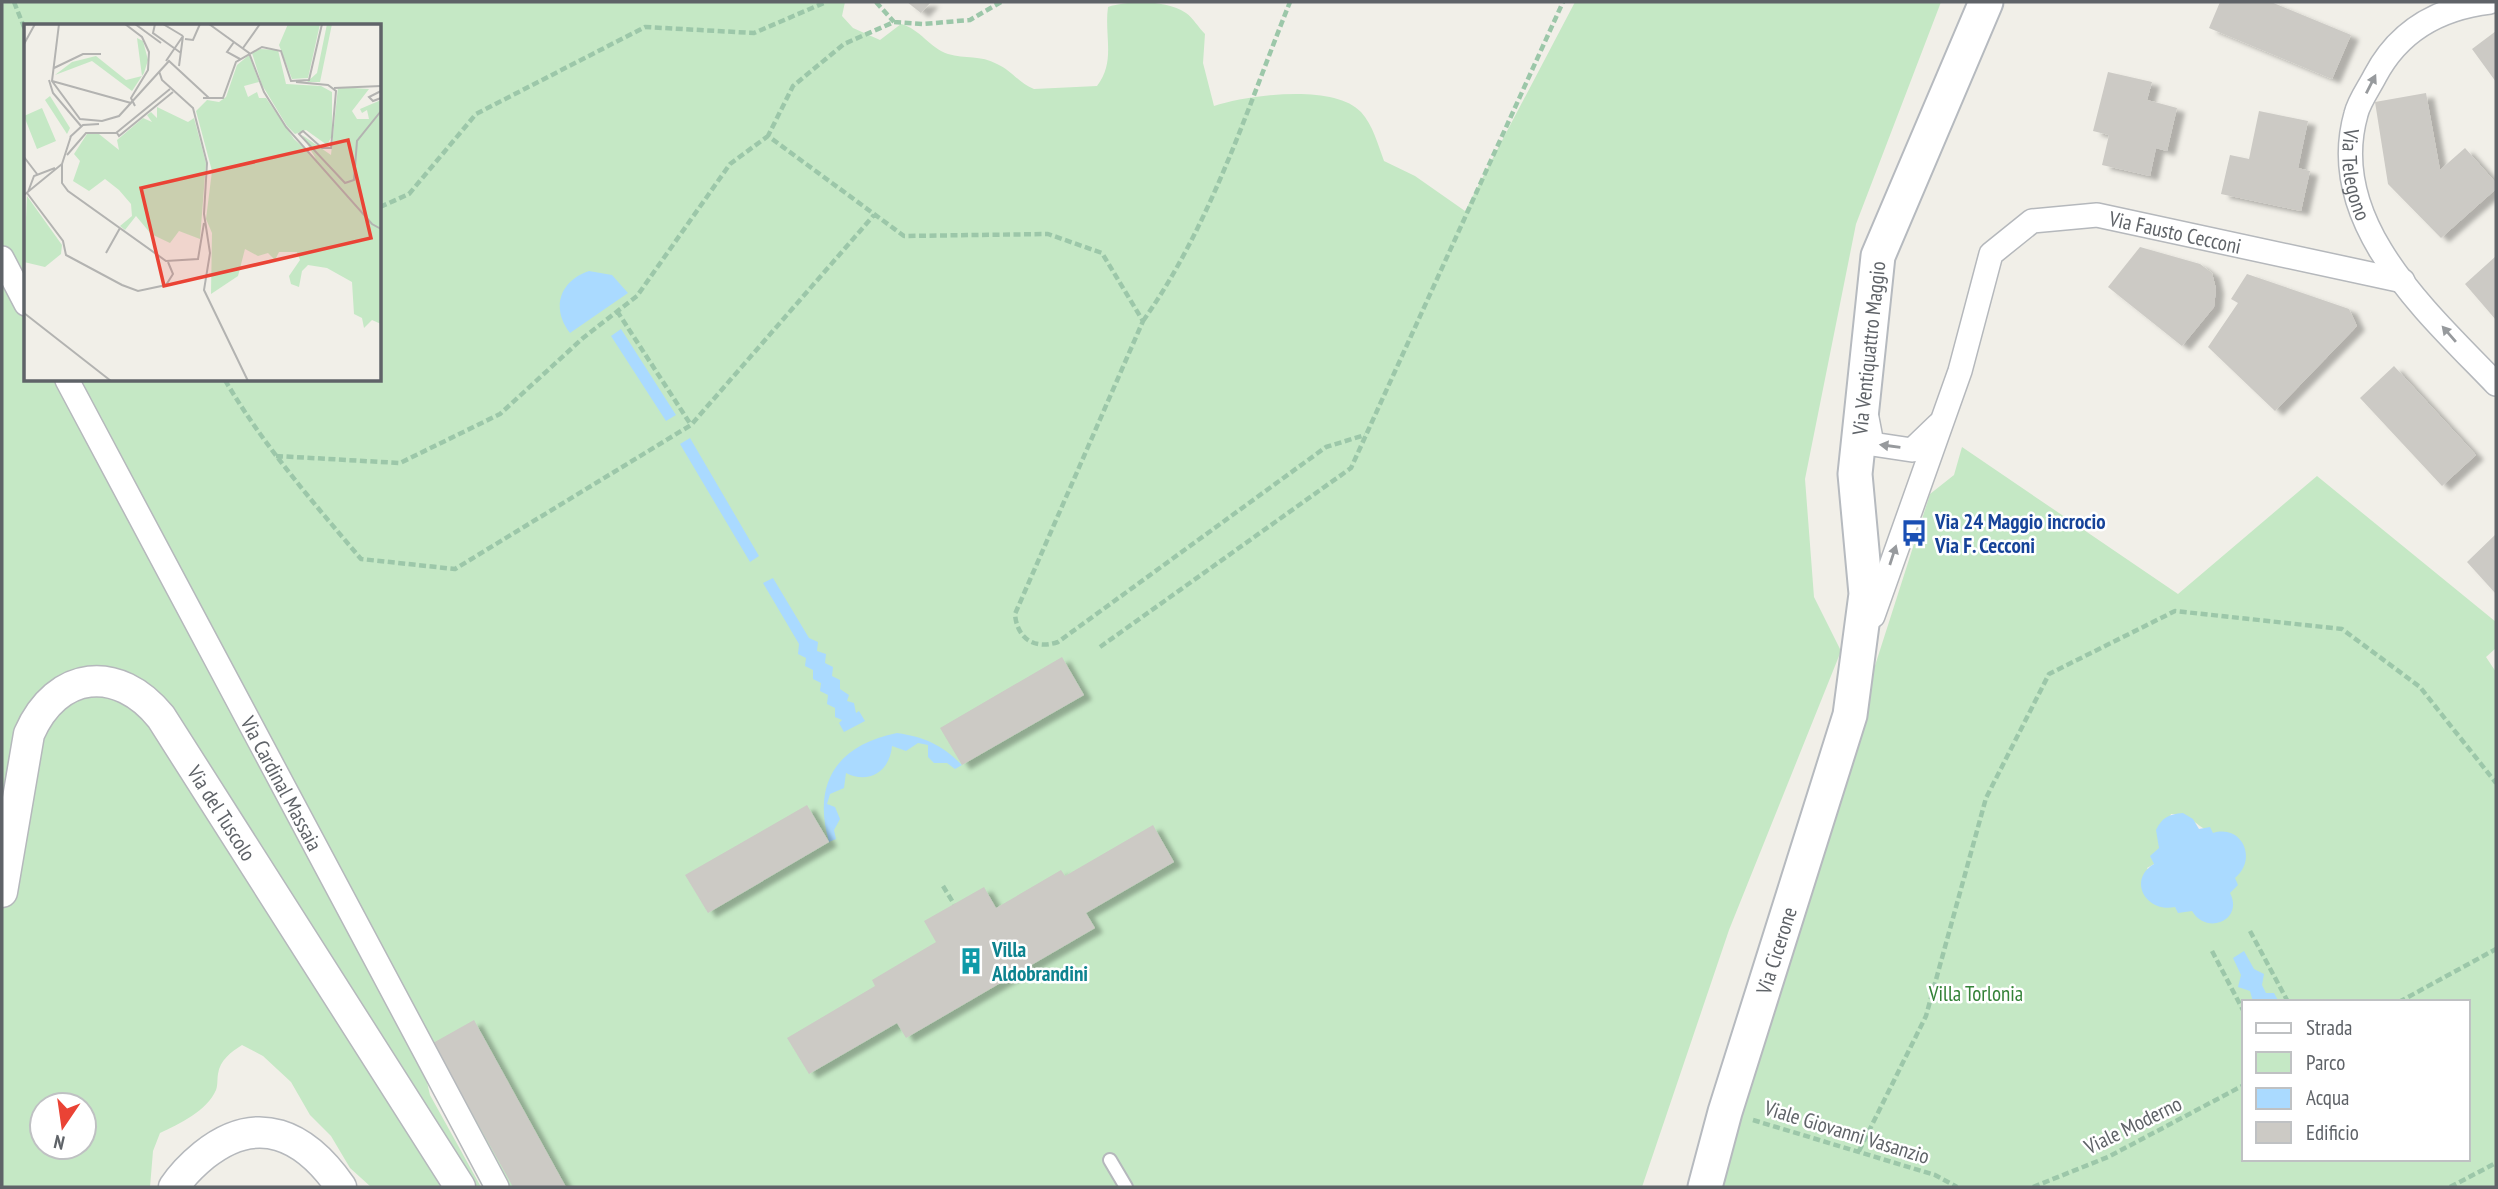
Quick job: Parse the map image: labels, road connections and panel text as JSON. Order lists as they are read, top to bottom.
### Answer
{
  "streets": {
    "main road": ["Via Ventiquattro Maggio", "Via Cicerone"],
    "street": [
      "Via Telegono",
      "Via Fausto Cecconi",
      "Via Cardinal Massaia",
      "Via del Tuscolo"
    ],
    "path": ["Viale Moderno", "Viale Giovanni Vasanzio"]
  },
  "crossings": [
    ["Via Telegono", "Via Fausto Cecconi"],
    ["Via Fausto Cecconi", "Via Ventiquattro Maggio"],
    ["Via Ventiquattro Maggio", "Via Cicerone"],
    ["Via Cicerone", "Viale Giovanni Vasanzio"]
  ],
  "parks": ["Villa Torlonia"],
  "places": {
    "bus stop": ["Via 24 Maggio incrocio Via F. Cecconi"],
    "building": ["Villa Aldobrandini"]
  },
  "legend": [
    "Strada",
    "Parco",
    "Acqua",
    "Edificio"
  ],
  "north": "bottom"
}
